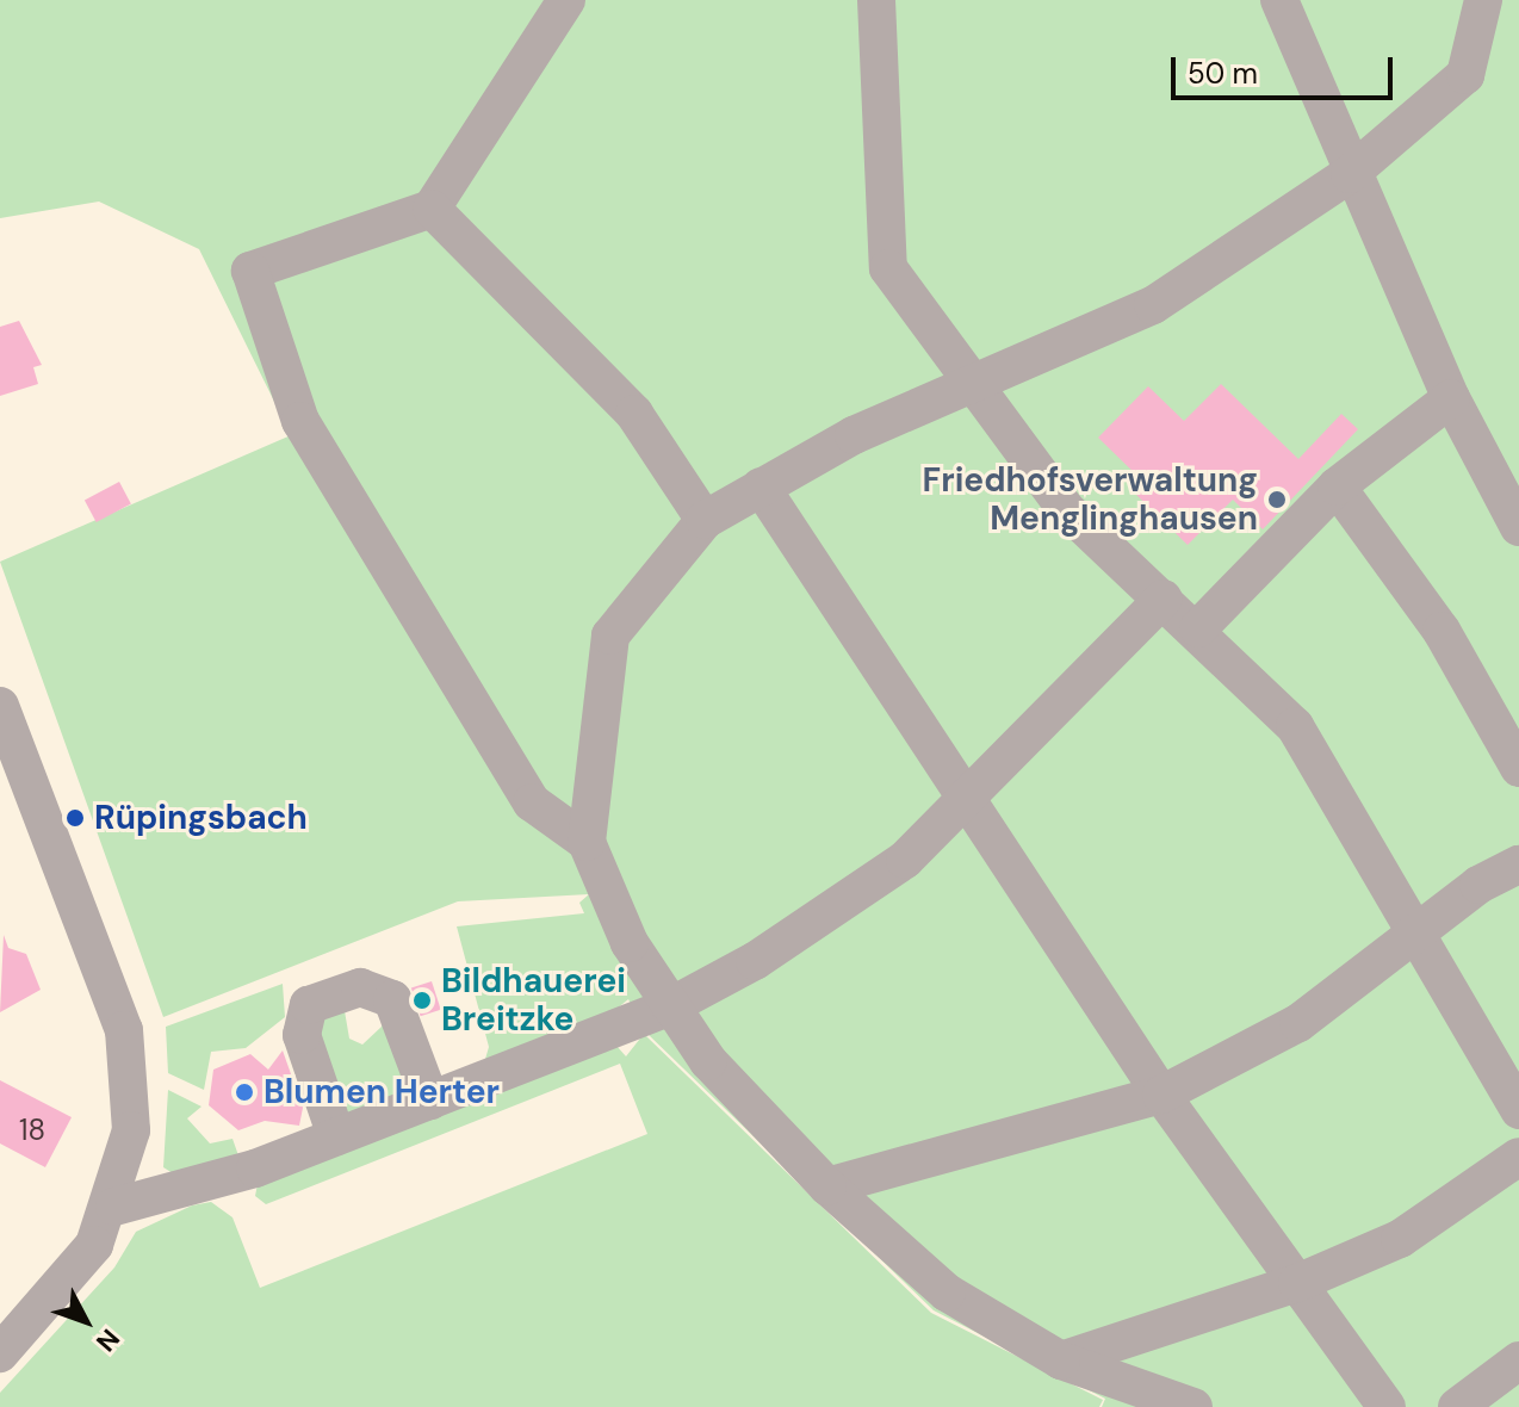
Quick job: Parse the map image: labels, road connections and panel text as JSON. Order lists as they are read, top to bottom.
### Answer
{
  "places": [
    "Friedhofsverwaltung Menglinghausen",
    "Rüpingsbach",
    "Bildhauerei Breitzke",
    "Blumen Herter"
  ],
  "house_numbers": ["18"],
  "scale_bar": "50 m",
  "north": "bottom right"
}
